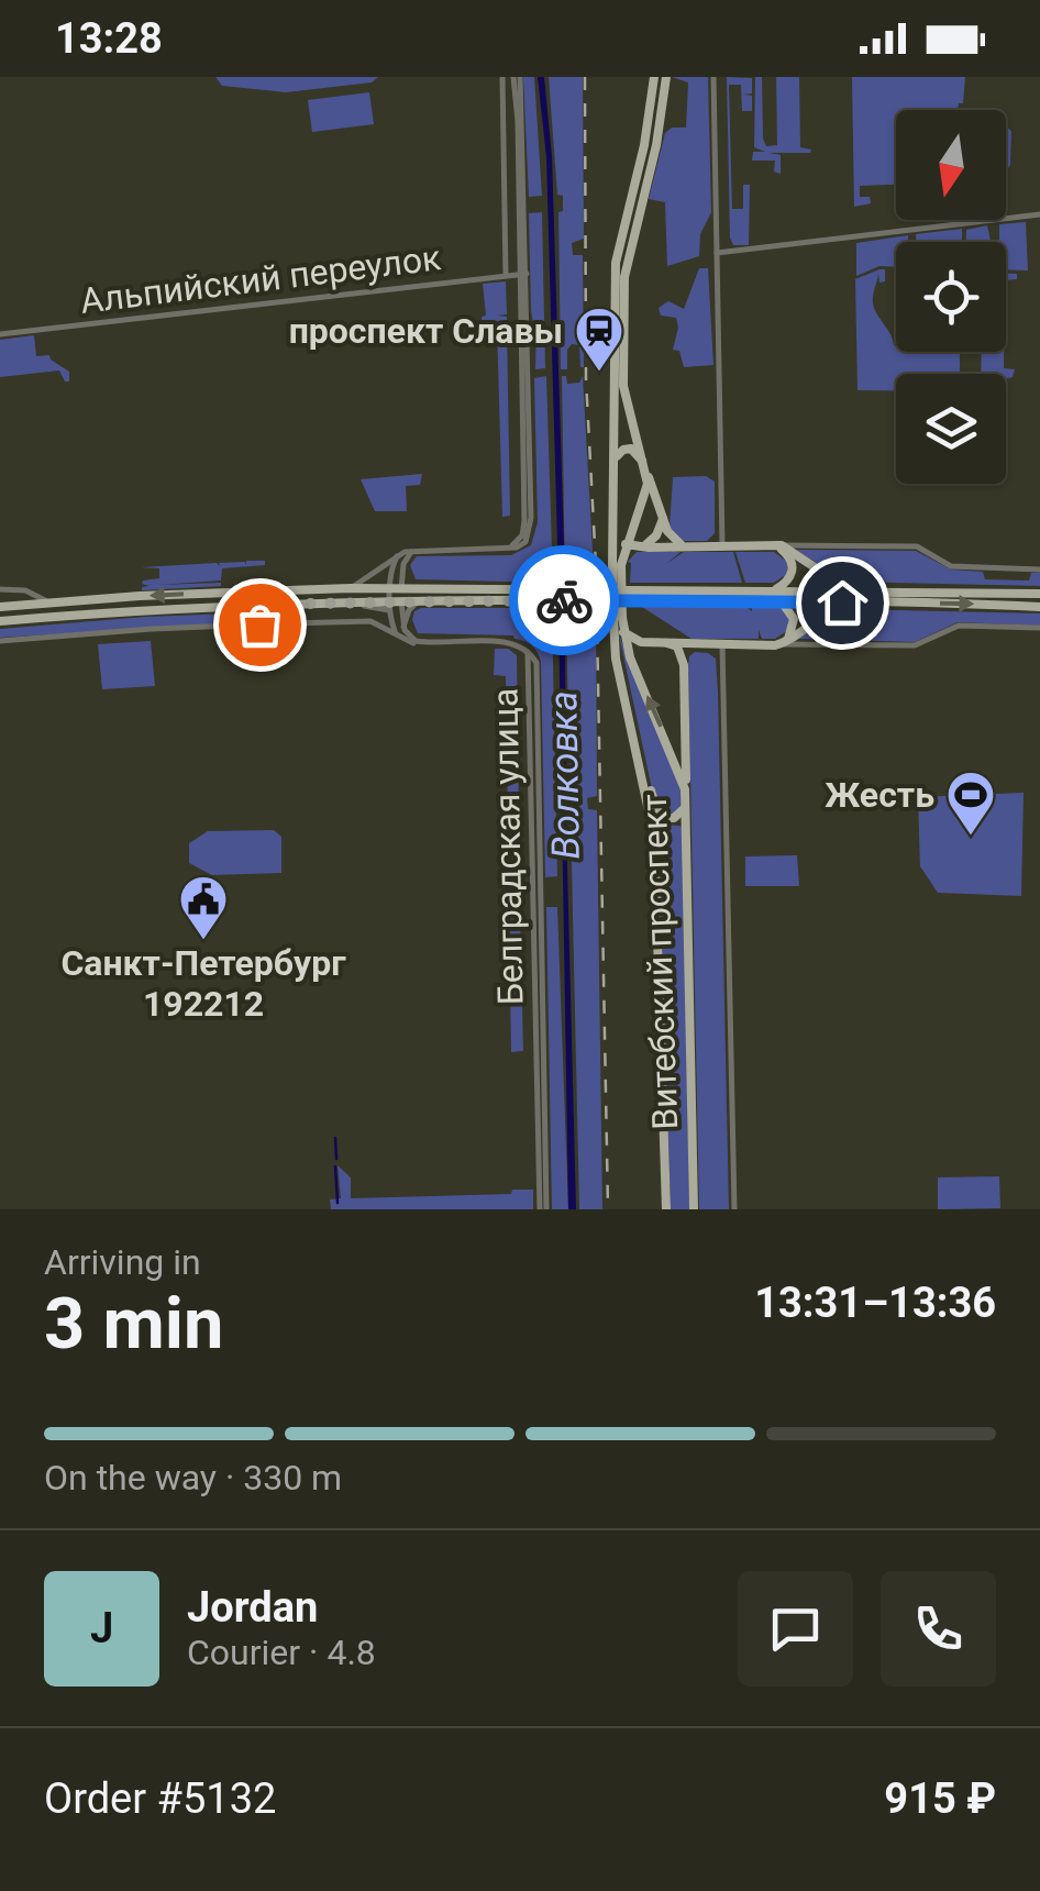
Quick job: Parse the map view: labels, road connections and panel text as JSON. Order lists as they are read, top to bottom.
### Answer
{
  "streets": {
    "main road": ["Витебский проспект"],
    "street": ["Альпийский переулок", "Белградская улица"]
  },
  "water": ["Волковка"],
  "places": {
    "station": ["проспект Славы"],
    "sports": ["Жесть"],
    "public building": ["Санкт-Петербург 192212"]
  },
  "north": "bottom",
  "page": {
    "status": "13:28",
    "heading": ["3 min", "Arriving in", "13:31–13:36"],
    "panel": [
      "Jordan",
      "Courier · 4.8",
      "Order #5132",
      "915 ₽"
    ],
    "bar": "On the way · 330 m",
    "round": "J"
  }
}
